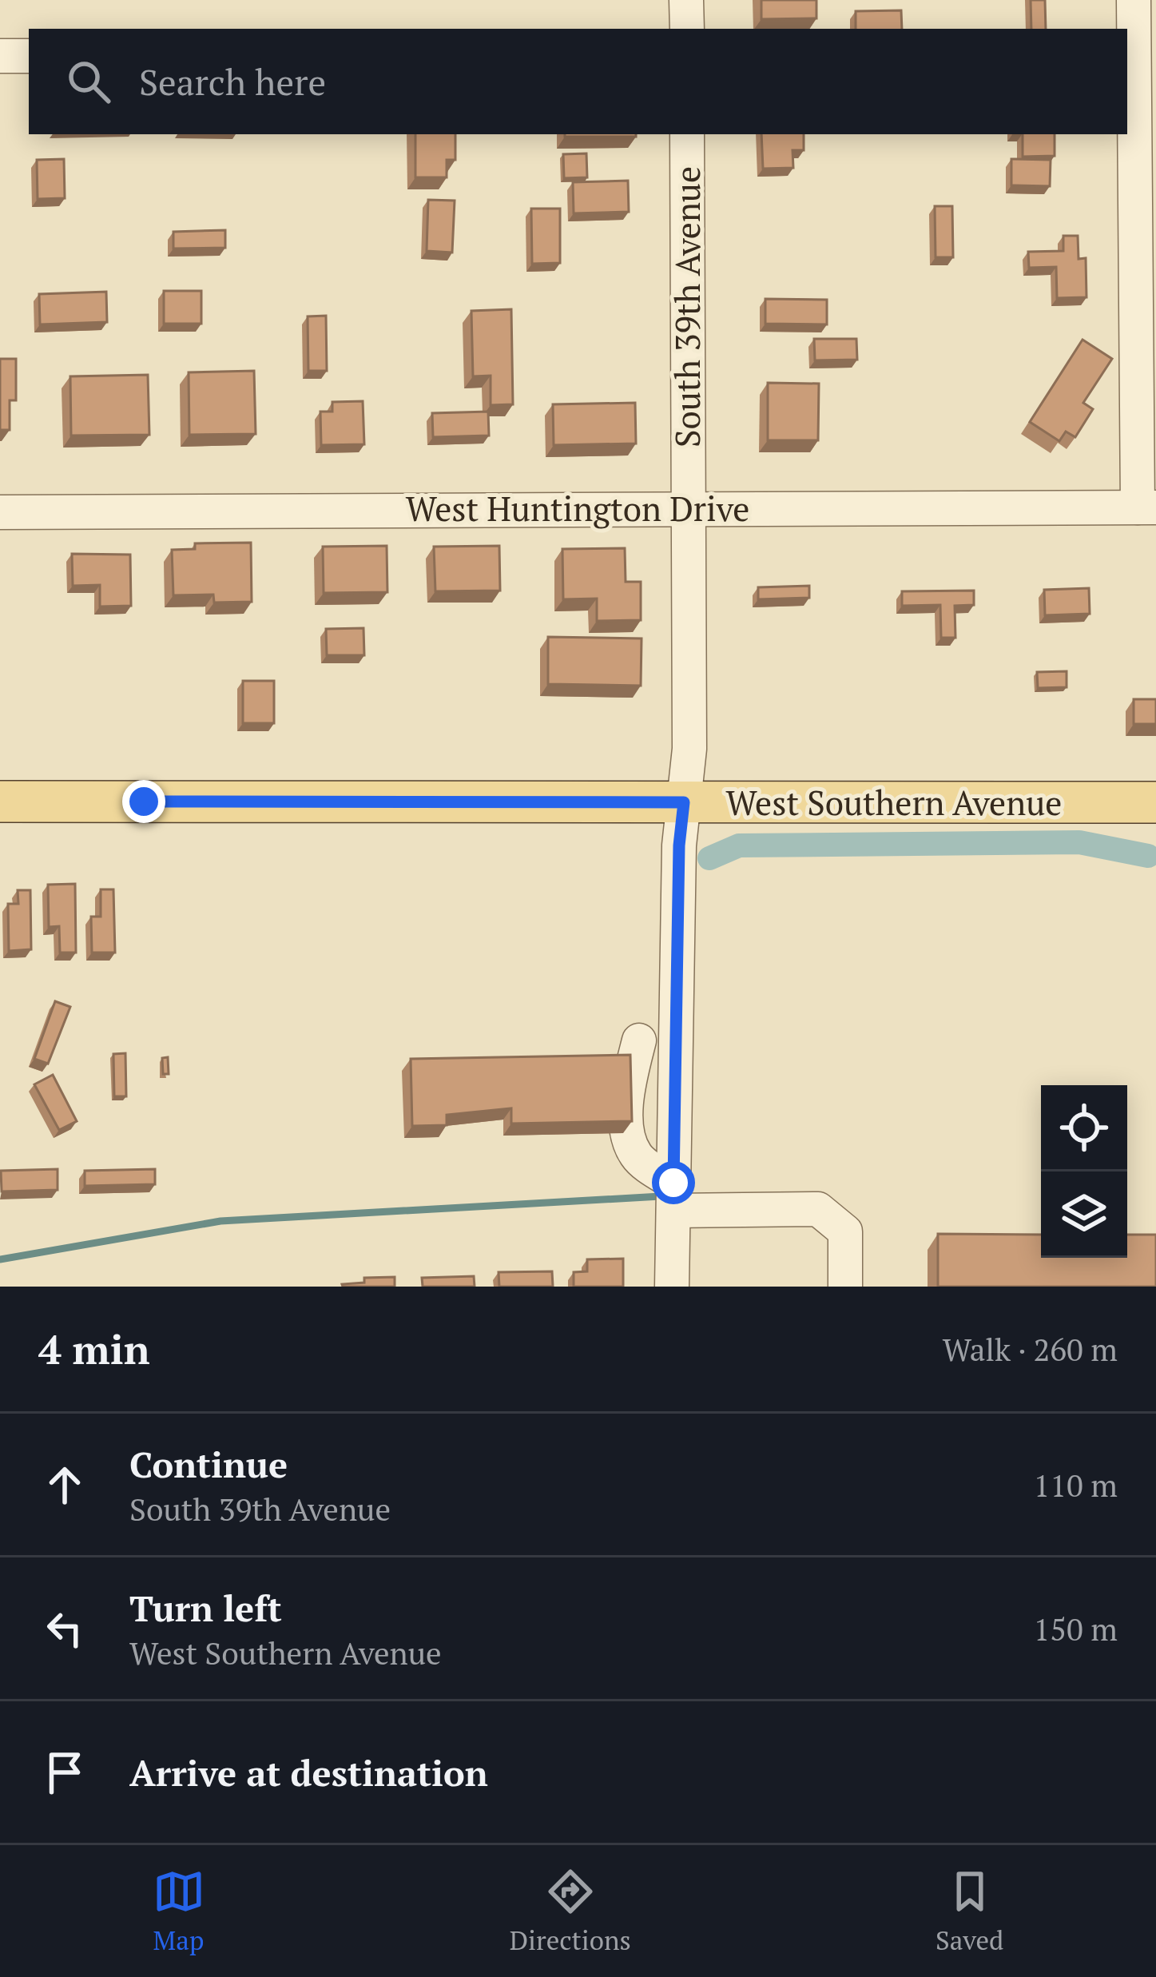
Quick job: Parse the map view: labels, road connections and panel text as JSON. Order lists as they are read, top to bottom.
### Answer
{
  "streets": {
    "main road": ["West Southern Avenue"],
    "street": ["South 39th Avenue", "West Huntington Drive"]
  },
  "crossings": [
    ["South 39th Avenue", "West Huntington Drive"],
    ["South 39th Avenue", "West Southern Avenue"]
  ],
  "page": {
    "search": "Search here",
    "heading": ["4 min", "Walk · 260 m"],
    "list": [
      ["Continue", "South 39th Avenue", "110 m"],
      ["Turn left", "West Southern Avenue", "150 m"],
      "Arrive at destination"
    ],
    "nav": ["Map", "Directions", "Saved"]
  }
}
